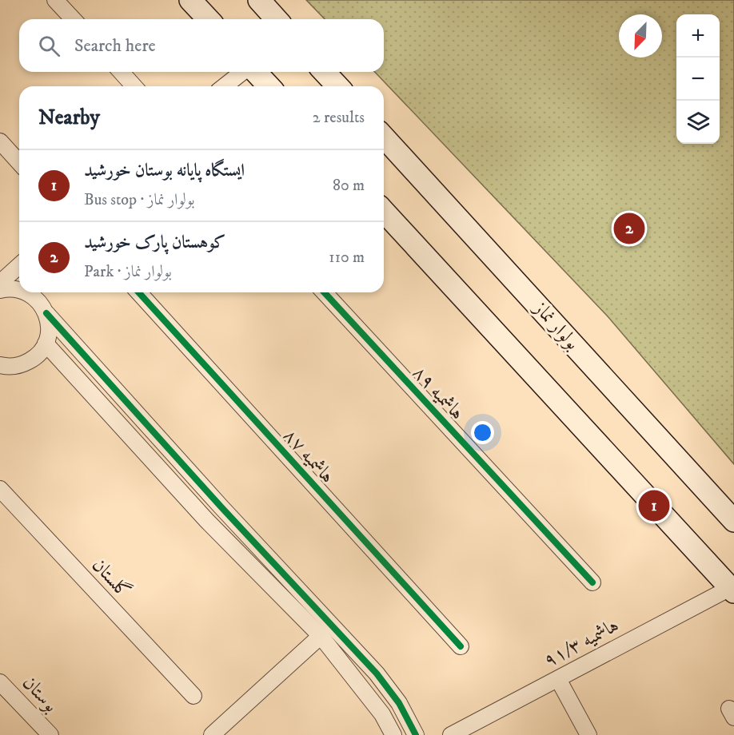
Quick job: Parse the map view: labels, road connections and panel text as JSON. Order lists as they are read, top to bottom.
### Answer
{
  "streets": {
    "main road": ["بولوار نماز"],
    "street": [
      "هاشمیه ۸۹",
      "هاشمیه ۸۷",
      "گلستان",
      "هاشمیه ۹۱/۳",
      "بوستان"
    ]
  },
  "north": "bottom left",
  "page": {
    "map_buttons": ["+", "−"],
    "search": "Search here",
    "heading": ["Nearby", "2 results"],
    "list": [
      {
        "mark": "1",
        "name": "ایستگاه پایانه بوستان خورشید",
        "note": "Bus stop · بولوار نماز",
        "value": "80 m"
      },
      {
        "mark": "2",
        "name": "کوهستان پارک خورشید",
        "note": "Park · بولوار نماز",
        "value": "110 m"
      }
    ],
    "pins": ["2", "1"]
  }
}
